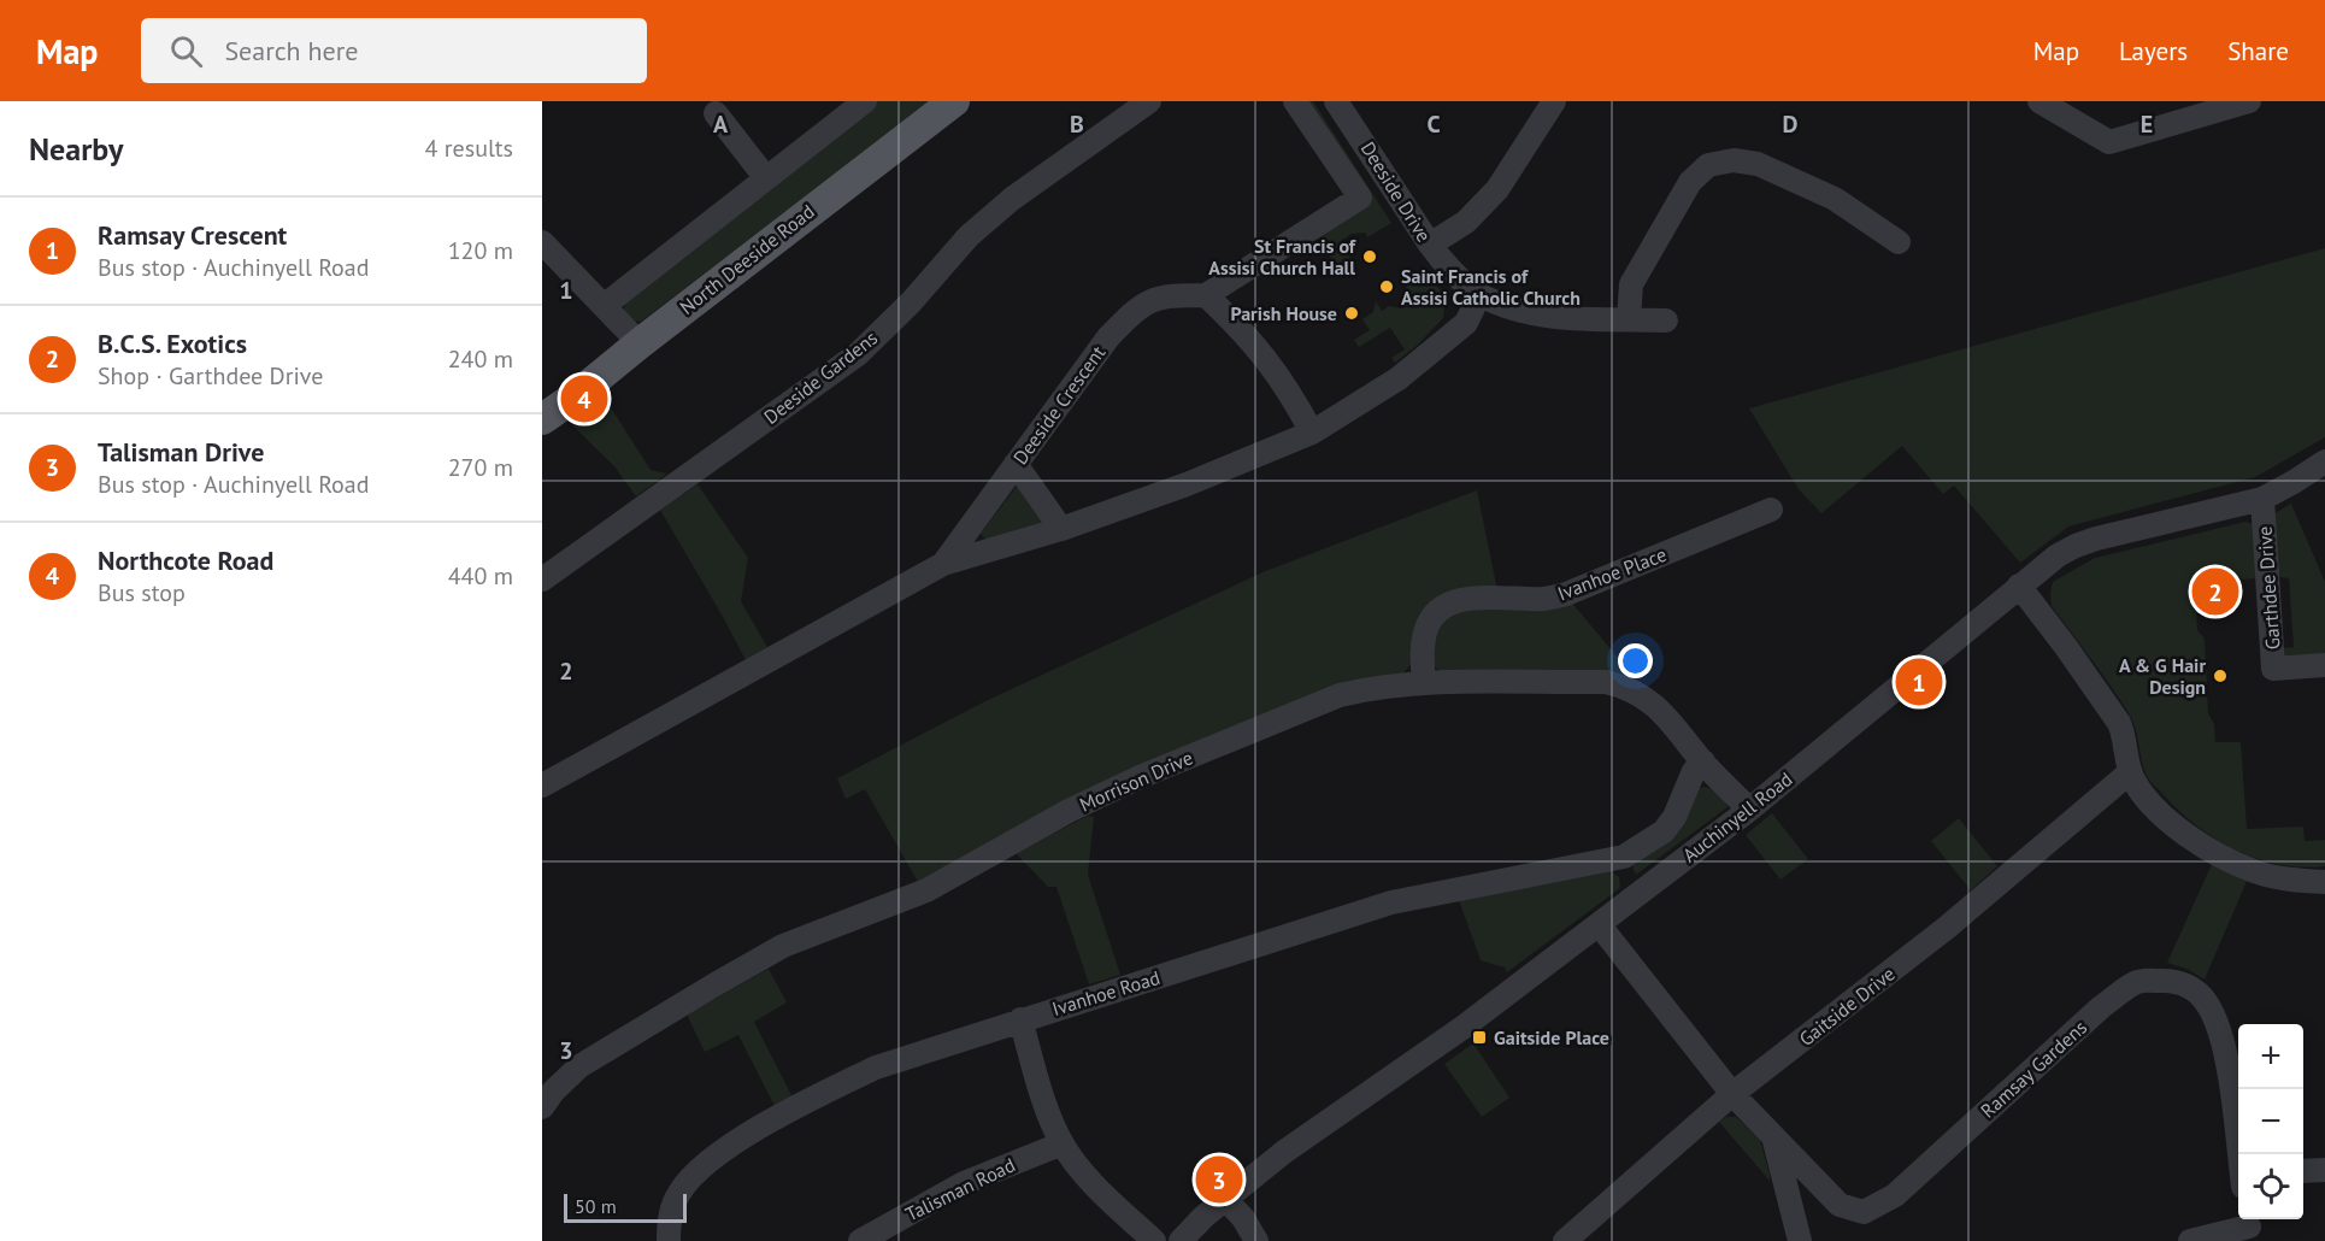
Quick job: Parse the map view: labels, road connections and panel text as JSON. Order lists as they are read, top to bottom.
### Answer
{
  "streets": {
    "main road": ["North Deeside Road"],
    "street": [
      "Deeside Drive",
      "Deeside Gardens",
      "Deeside Crescent",
      "Ivanhoe Place",
      "Garthdee Drive",
      "Morrison Drive",
      "Auchinyell Road",
      "Ivanhoe Road",
      "Gaitside Drive",
      "Ramsay Gardens",
      "Talisman Road"
    ]
  },
  "crossings": [
    ["Ivanhoe Place", "Morrison Drive"],
    ["Garthdee Drive", "Auchinyell Road"],
    ["Morrison Drive", "Auchinyell Road"],
    ["Morrison Drive", "Ivanhoe Road"],
    ["Gaitside Drive", "Ramsay Gardens"]
  ],
  "places": {
    "other": [
      "St Francis of Assisi Church Hall",
      "Saint Francis of Assisi Catholic Church",
      "Parish House",
      "A & G Hair Design"
    ],
    "transit": ["Gaitside Place"]
  },
  "scale_bar": "50 m",
  "page": {
    "header": "Map",
    "search": "Search here",
    "nav": ["Map", "Layers", "Share"],
    "heading": ["Nearby", "4 results"],
    "list": [
      {
        "mark": "1",
        "name": "Ramsay Crescent",
        "note": "Bus stop · Auchinyell Road",
        "value": "120 m"
      },
      {
        "mark": "2",
        "name": "B.C.S. Exotics",
        "note": "Shop · Garthdee Drive",
        "value": "240 m"
      },
      {
        "mark": "3",
        "name": "Talisman Drive",
        "note": "Bus stop · Auchinyell Road",
        "value": "270 m"
      },
      {
        "mark": "4",
        "name": "Northcote Road",
        "note": "Bus stop",
        "value": "440 m"
      }
    ],
    "pins": [
      "4",
      "2",
      "1",
      "3"
    ],
    "map_buttons": ["+", "−"],
    "scale": "50 m"
  },
  "grid": {
    "columns": [
      "A",
      "B",
      "C",
      "D",
      "E"
    ],
    "rows": ["1", "2", "3"]
  }
}
